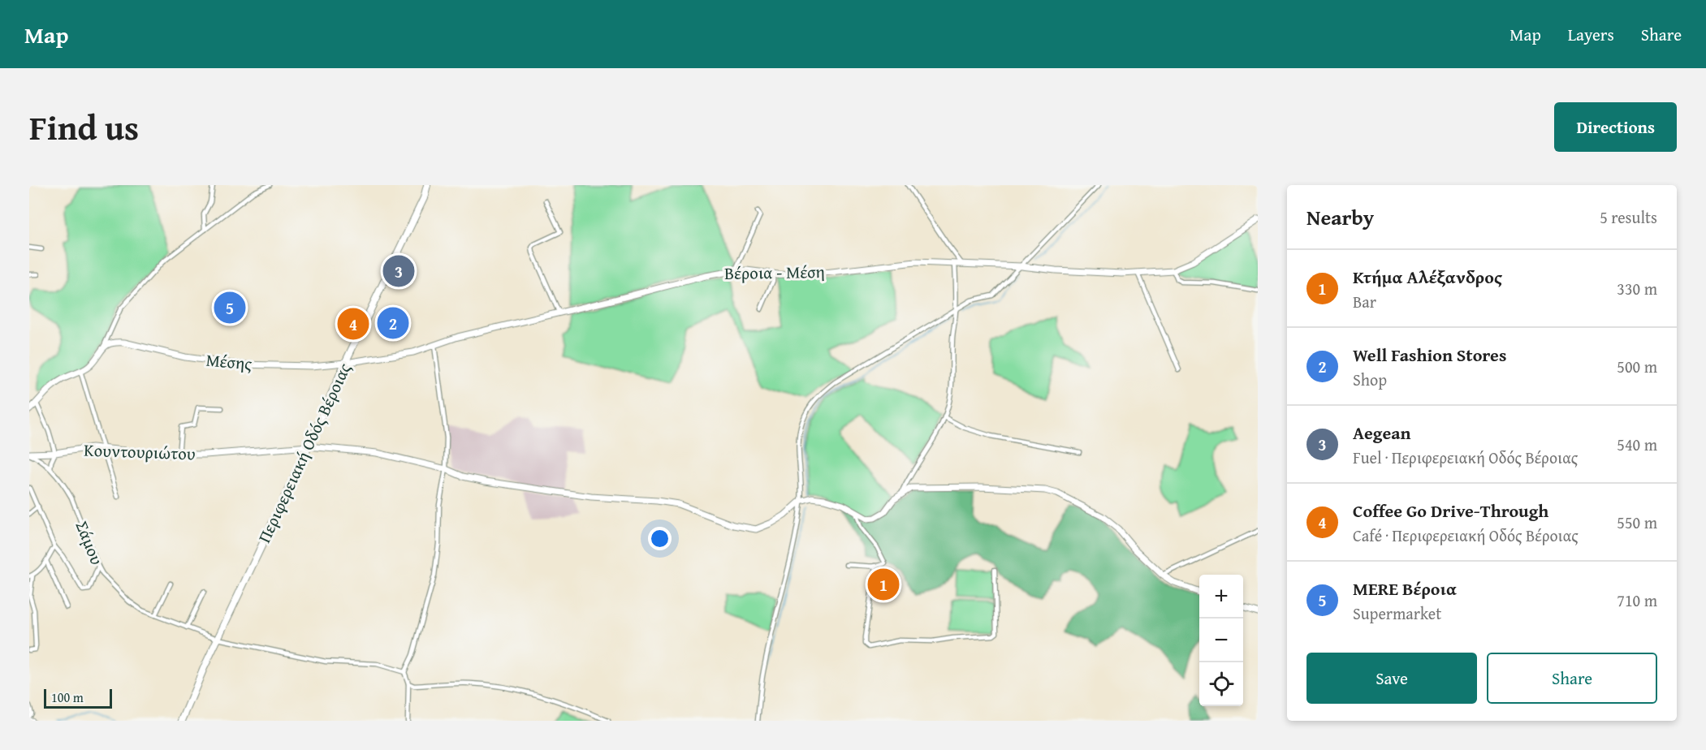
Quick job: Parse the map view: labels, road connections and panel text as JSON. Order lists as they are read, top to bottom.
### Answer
{
  "streets": {
    "main road": ["Περιφερειακή Οδός Βέροιας"],
    "street": [
      "Βέροια - Μέση",
      "Μέσης",
      "Κουντουριώτου",
      "Σάμου"
    ]
  },
  "crossings": [
    ["Βέροια - Μέση", "Μέσης"],
    ["Βέροια - Μέση", "Περιφερειακή Οδός Βέροιας"],
    ["Μέσης", "Περιφερειακή Οδός Βέροιας"],
    ["Κουντουριώτου", "Περιφερειακή Οδός Βέροιας"],
    ["Κουντουριώτου", "Σάμου"],
    ["Περιφερειακή Οδός Βέροιας", "Σάμου"]
  ],
  "scale_bar": "100 m",
  "page": {
    "header": "Map",
    "nav": ["Map", "Layers", "Share"],
    "title": "Find us",
    "buttons": [
      "Directions",
      ["Save", "Share"]
    ],
    "heading": ["Nearby", "5 results"],
    "list": [
      {
        "mark": "1",
        "name": "Κτήμα Αλέξανδρος",
        "note": "Bar",
        "value": "330 m"
      },
      {
        "mark": "2",
        "name": "Well Fashion Stores",
        "note": "Shop",
        "value": "500 m"
      },
      {
        "mark": "3",
        "name": "Aegean",
        "note": "Fuel · Περιφερειακή Οδός Βέροιας",
        "value": "540 m"
      },
      {
        "mark": "4",
        "name": "Coffee Go Drive-Through",
        "note": "Café · Περιφερειακή Οδός Βέροιας",
        "value": "550 m"
      },
      {
        "mark": "5",
        "name": "MERE Βέροια",
        "note": "Supermarket",
        "value": "710 m"
      }
    ],
    "pins": [
      "3",
      "5",
      "2",
      "4",
      "1"
    ],
    "map_buttons": ["+", "−"],
    "scale": "100 m"
  }
}
